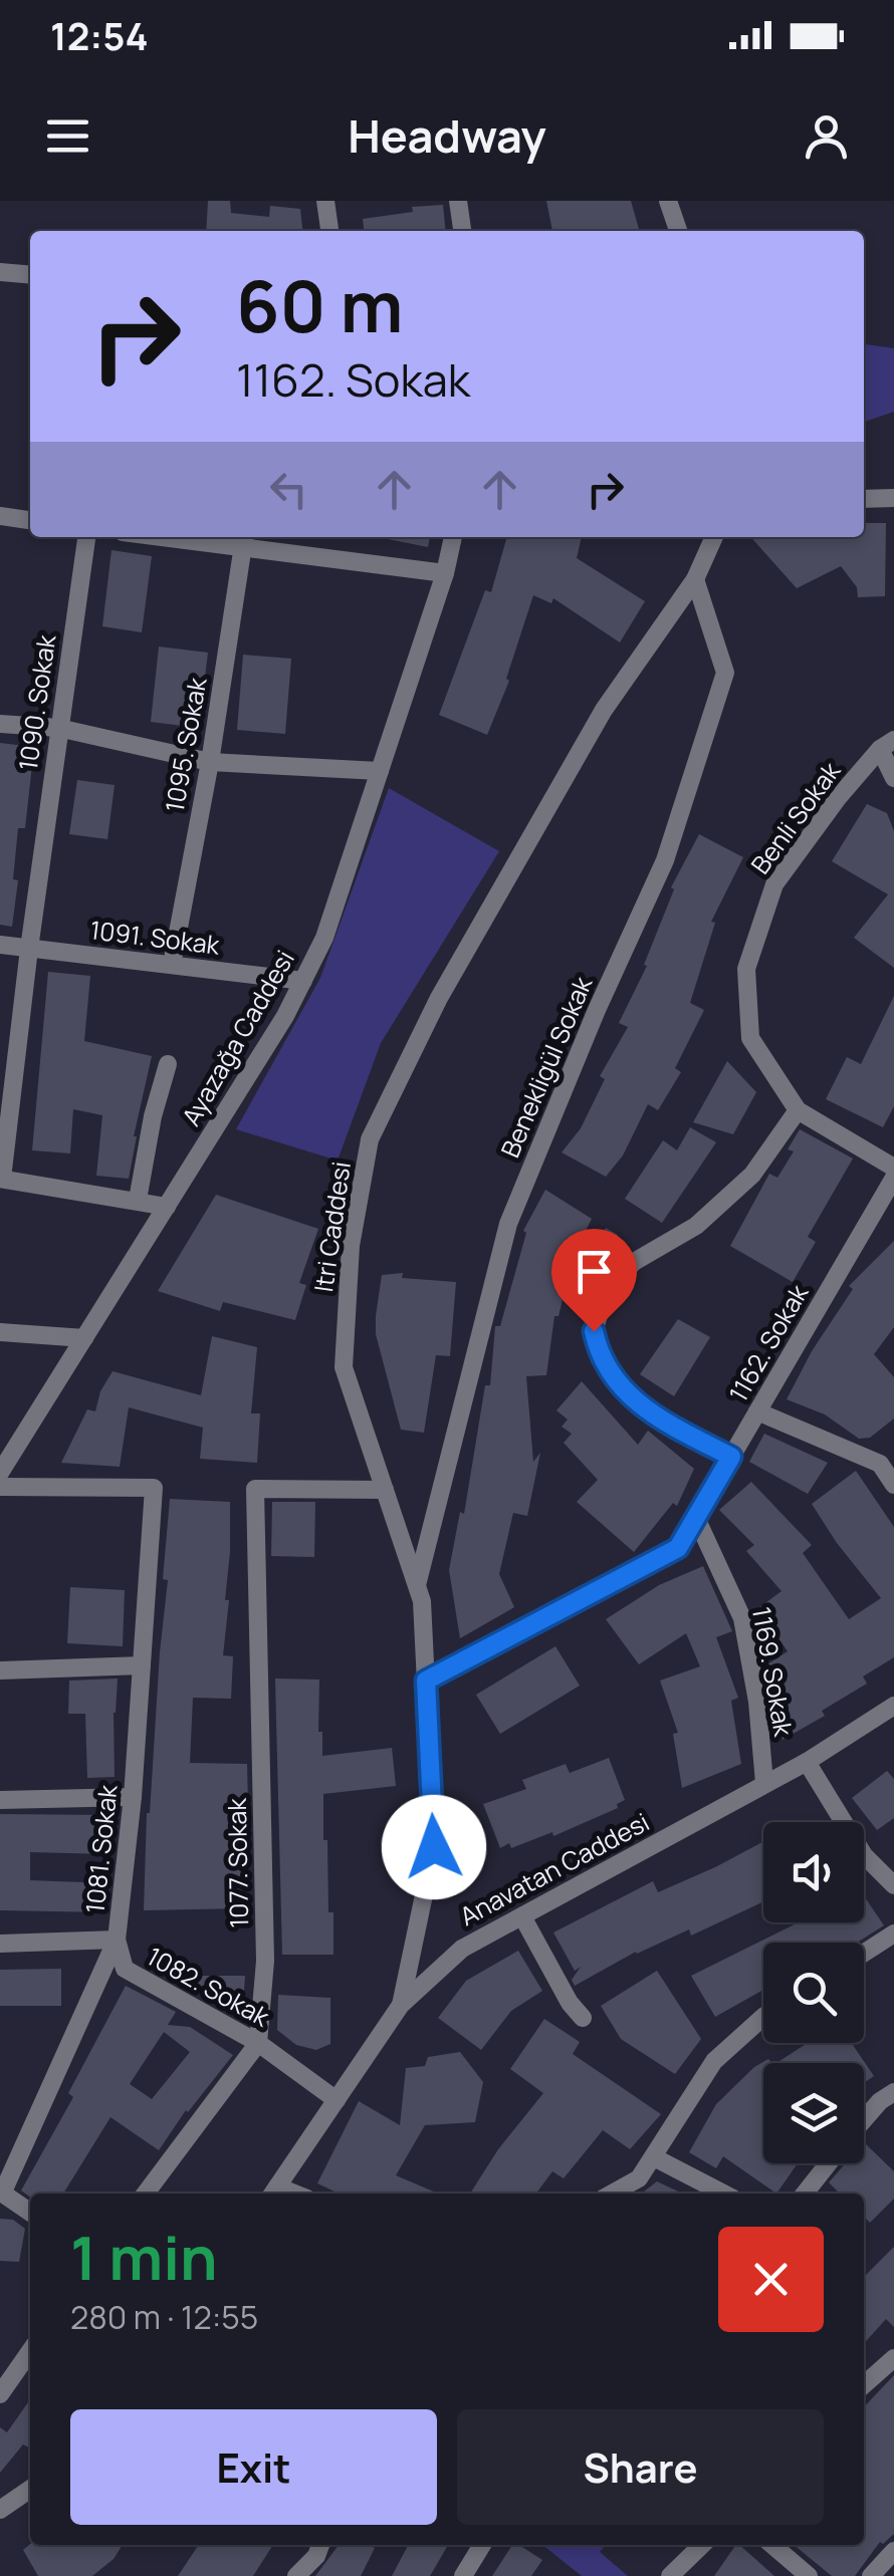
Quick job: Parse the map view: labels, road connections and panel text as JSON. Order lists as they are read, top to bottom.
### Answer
{
  "streets": {
    "street": [
      "1090. Sokak",
      "1095. Sokak",
      "Benli Sokak",
      "1091. Sokak",
      "Ayazağa Caddesi",
      "Benekligül Sokak",
      "Itri Caddesi",
      "1162. Sokak",
      "1169. Sokak",
      "1081. Sokak",
      "1077. Sokak",
      "Anavatan Caddesi",
      "1082. Sokak"
    ]
  },
  "crossings": [
    ["1090. Sokak", "1091. Sokak"],
    ["1095. Sokak", "1091. Sokak"],
    ["1091. Sokak", "Ayazağa Caddesi"],
    ["Benekligül Sokak", "Itri Caddesi"],
    ["Itri Caddesi", "1162. Sokak"],
    ["Itri Caddesi", "1077. Sokak"],
    ["Itri Caddesi", "Anavatan Caddesi"],
    ["1162. Sokak", "1169. Sokak"],
    ["1169. Sokak", "Anavatan Caddesi"],
    ["1081. Sokak", "1082. Sokak"],
    ["1077. Sokak", "1082. Sokak"],
    ["Anavatan Caddesi", "1082. Sokak"]
  ],
  "page": {
    "status": "12:54",
    "header": "Headway",
    "turn": ["60 m", "1162. Sokak"],
    "heading": ["1 min", "280 m · 12:55"],
    "buttons": ["Exit", "Share"]
  }
}
